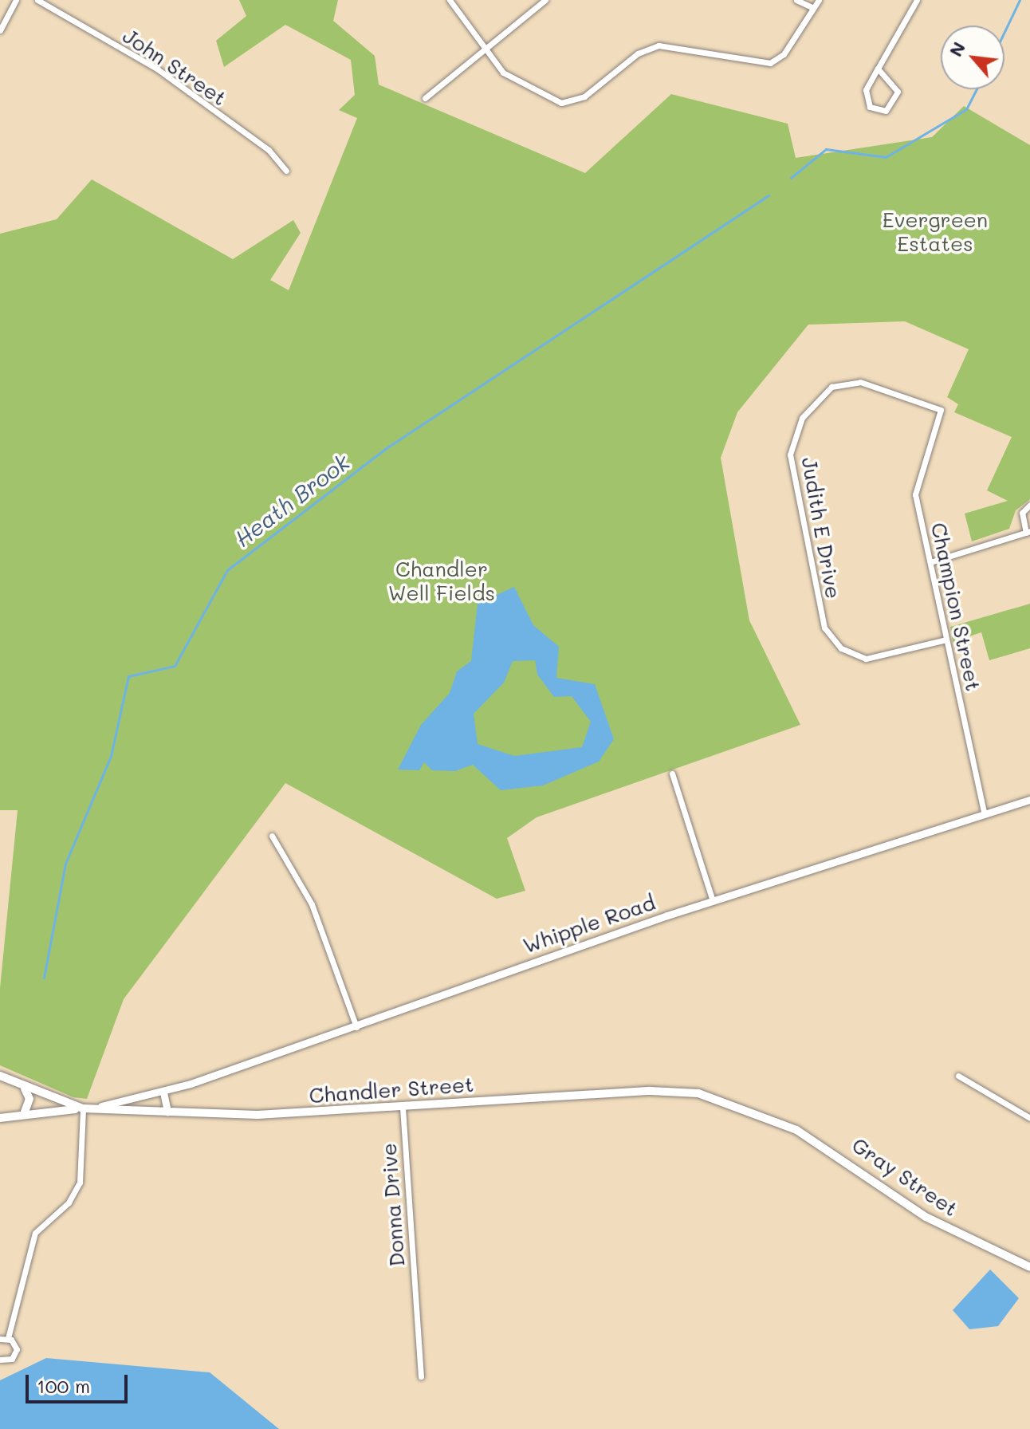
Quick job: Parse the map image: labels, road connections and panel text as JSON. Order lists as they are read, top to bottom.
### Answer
{
  "streets": {
    "main road": ["Whipple Road", "Chandler Street", "Gray Street"],
    "street": [
      "John Street",
      "Judith E Drive",
      "Champion Street",
      "Donna Drive"
    ]
  },
  "crossings": [
    ["Judith E Drive", "Champion Street"],
    ["Champion Street", "Whipple Road"],
    ["Whipple Road", "Chandler Street"],
    ["Chandler Street", "Gray Street"],
    ["Chandler Street", "Donna Drive"]
  ],
  "water": ["Heath Brook"],
  "parks": ["Evergreen Estates", "Chandler Well Fields"],
  "scale_bar": "100 m",
  "north": "top left"
}
